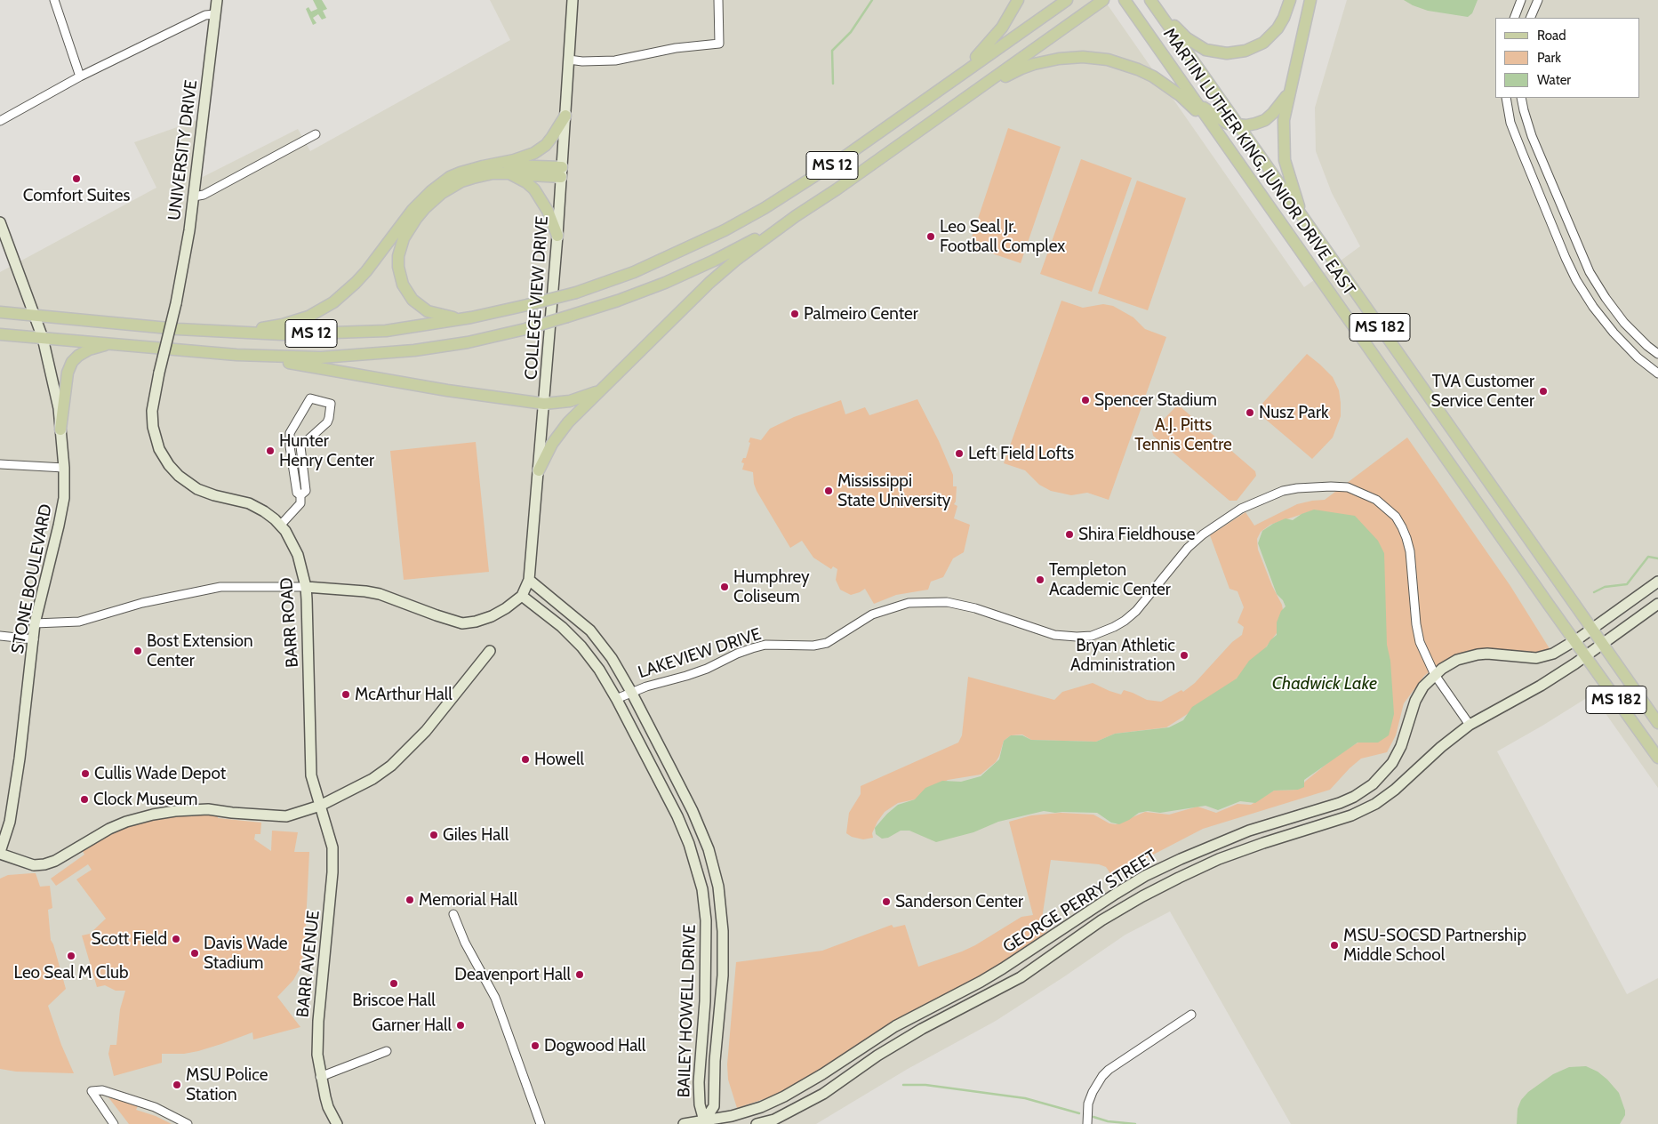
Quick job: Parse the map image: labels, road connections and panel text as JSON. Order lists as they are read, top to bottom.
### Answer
{
  "streets": {
    "main road": ["MARTIN LUTHER KING, JUNIOR DRIVE EAST", "MS 12", "MS 182"],
    "street": [
      "UNIVERSITY DRIVE",
      "COLLEGE VIEW DRIVE",
      "STONE BOULEVARD",
      "BARR ROAD",
      "LAKEVIEW DRIVE",
      "GEORGE PERRY STREET",
      "BARR AVENUE",
      "BAILEY HOWELL DRIVE"
    ]
  },
  "crossings": [
    ["UNIVERSITY DRIVE", "BARR ROAD"],
    ["MARTIN LUTHER KING, JUNIOR DRIVE EAST", "GEORGE PERRY STREET"],
    ["MS 12", "STONE BOULEVARD"],
    ["COLLEGE VIEW DRIVE", "BAILEY HOWELL DRIVE"],
    ["BARR ROAD", "BARR AVENUE"],
    ["LAKEVIEW DRIVE", "GEORGE PERRY STREET"],
    ["LAKEVIEW DRIVE", "BAILEY HOWELL DRIVE"],
    ["GEORGE PERRY STREET", "BAILEY HOWELL DRIVE"]
  ],
  "water": ["Chadwick Lake"],
  "parks": ["A.J. Pitts Tennis Centre"],
  "places": [
    "Comfort Suites",
    "Leo Seal Jr. Football Complex",
    "Palmeiro Center",
    "TVA Customer Service Center",
    "Spencer Stadium",
    "Nusz Park",
    "Hunter Henry Center",
    "Left Field Lofts",
    "Mississippi State University",
    "Shira Fieldhouse",
    "Templeton Academic Center",
    "Humphrey Coliseum",
    "Bost Extension Center",
    "Bryan Athletic Administration",
    "McArthur Hall",
    "Howell",
    "Cullis Wade Depot",
    "Clock Museum",
    "Giles Hall",
    "Memorial Hall",
    "Sanderson Center",
    "Scott Field",
    "MSU-SOCSD Partnership Middle School",
    "Davis Wade Stadium",
    "Leo Seal M Club",
    "Deavenport Hall",
    "Briscoe Hall",
    "Garner Hall",
    "Dogwood Hall",
    "MSU Police Station"
  ],
  "legend": ["Road", "Park", "Water"]
}
